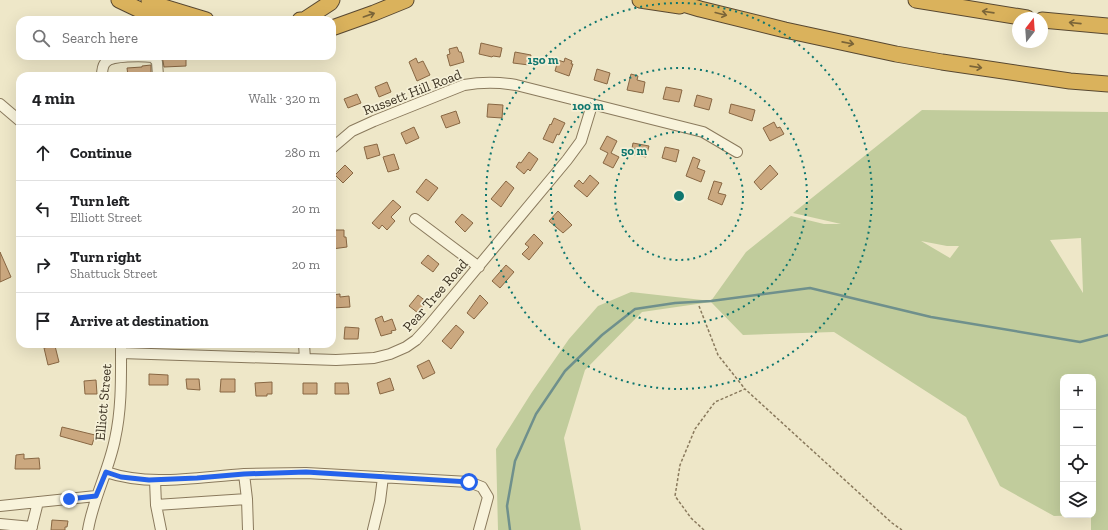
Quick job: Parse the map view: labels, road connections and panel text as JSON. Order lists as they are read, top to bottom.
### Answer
{
  "streets": {
    "street": ["Russett Hill Road", "Pear Tree Road", "Elliott Street"]
  },
  "crossings": [
    ["Russett Hill Road", "Pear Tree Road"],
    ["Pear Tree Road", "Elliott Street"]
  ],
  "north": "top",
  "page": {
    "search": "Search here",
    "heading": ["4 min", "Walk · 320 m"],
    "list": [
      ["Continue", "280 m"],
      ["Turn left", "Elliott Street", "20 m"],
      ["Turn right", "Shattuck Street", "20 m"],
      "Arrive at destination"
    ],
    "map_buttons": ["+", "−"]
  },
  "rings": ["150 m", "100 m", "50 m"]
}
